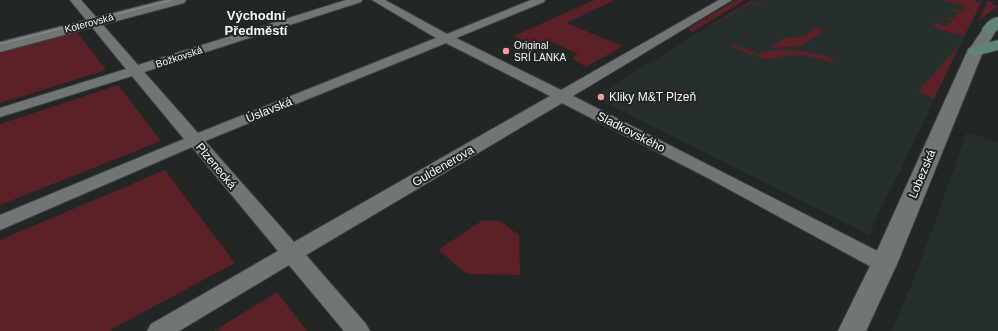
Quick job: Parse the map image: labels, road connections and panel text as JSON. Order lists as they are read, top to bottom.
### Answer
{
  "streets": {
    "street": [
      "Koterovská",
      "Božkovská",
      "Úslavská",
      "Sladkovského",
      "Plzenecká",
      "Guldenerova",
      "Lobezská"
    ]
  },
  "crossings": [
    ["Koterovská", "Plzenecká"],
    ["Božkovská", "Plzenecká"],
    ["Úslavská", "Sladkovského"],
    ["Úslavská", "Plzenecká"],
    ["Sladkovského", "Guldenerova"],
    ["Sladkovského", "Lobezská"],
    ["Plzenecká", "Guldenerova"]
  ],
  "districts": ["Východní Předměstí"],
  "places": ["Original SRÍ LANKA", "Kliky M&T Plzeň"]
}
